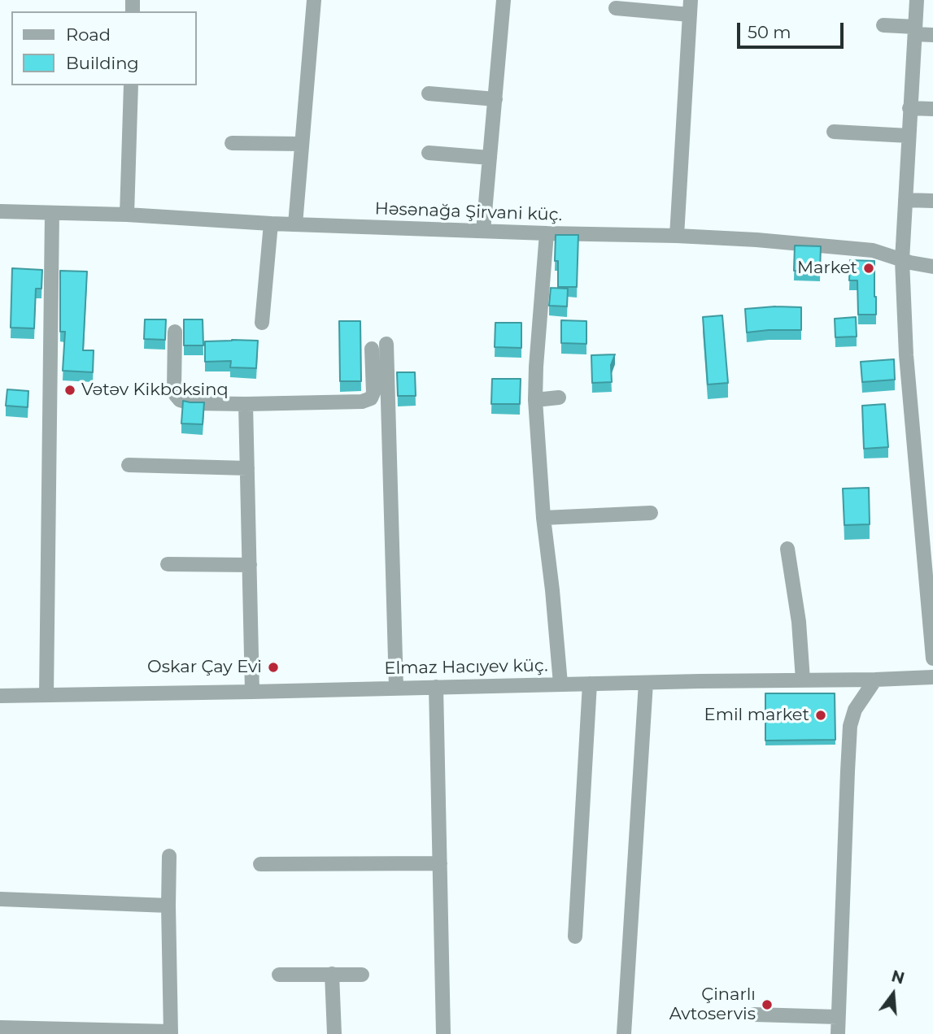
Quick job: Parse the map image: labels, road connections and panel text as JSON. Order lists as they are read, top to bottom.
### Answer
{
  "streets": {
    "street": ["Həsənağa Şirvani küç.", "Elmaz Hacıyev küç."]
  },
  "places": [
    "Market",
    "Vətəv Kikboksinq",
    "Oskar Çay Evi",
    "Emil market",
    "Çinarlı Avtoservis"
  ],
  "legend": ["Road", "Building"],
  "scale_bar": "50 m",
  "north": "top"
}
